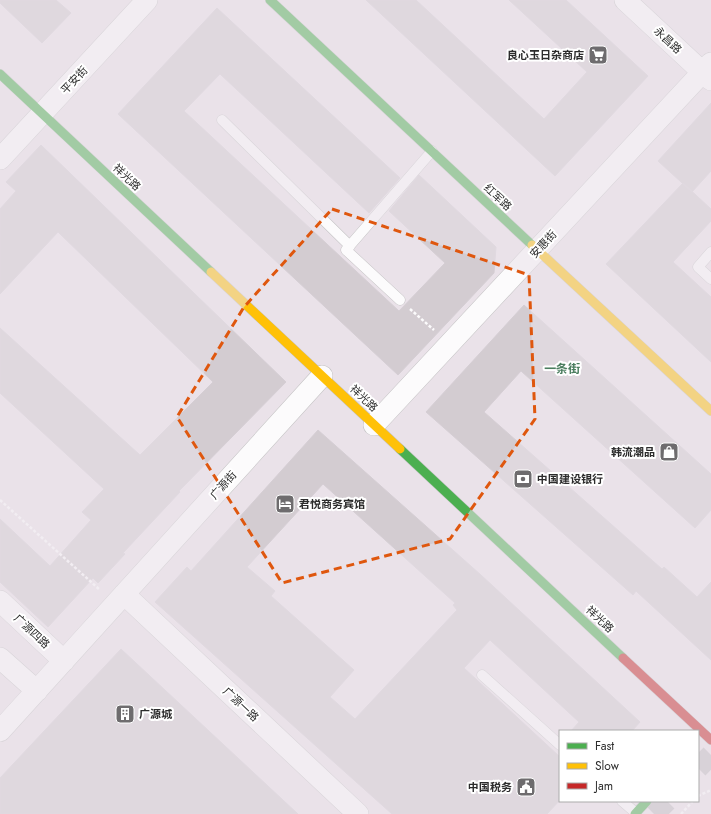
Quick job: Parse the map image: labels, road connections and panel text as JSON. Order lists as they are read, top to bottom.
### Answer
{
  "streets": {
    "street": [
      "永昌路",
      "平安街",
      "祥光路",
      "红军路",
      "安惠街",
      "广源街",
      "广源四路",
      "广源一路"
    ]
  },
  "crossings": [
    ["永昌路", "安惠街"],
    ["平安街", "祥光路"],
    ["祥光路", "安惠街"],
    ["祥光路", "广源街"],
    ["红军路", "安惠街"],
    ["广源街", "广源四路"],
    ["广源街", "广源一路"]
  ],
  "districts": ["一条街"],
  "places": {
    "supermarket": ["良心玉日杂商店"],
    "shop": ["韩流潮品"],
    "bank": ["中国建设银行"],
    "hotel": ["君悦商务宾馆"],
    "building": ["广源城"],
    "public building": ["中国税务"]
  },
  "legend": ["Fast", "Slow", "Jam"]
}
